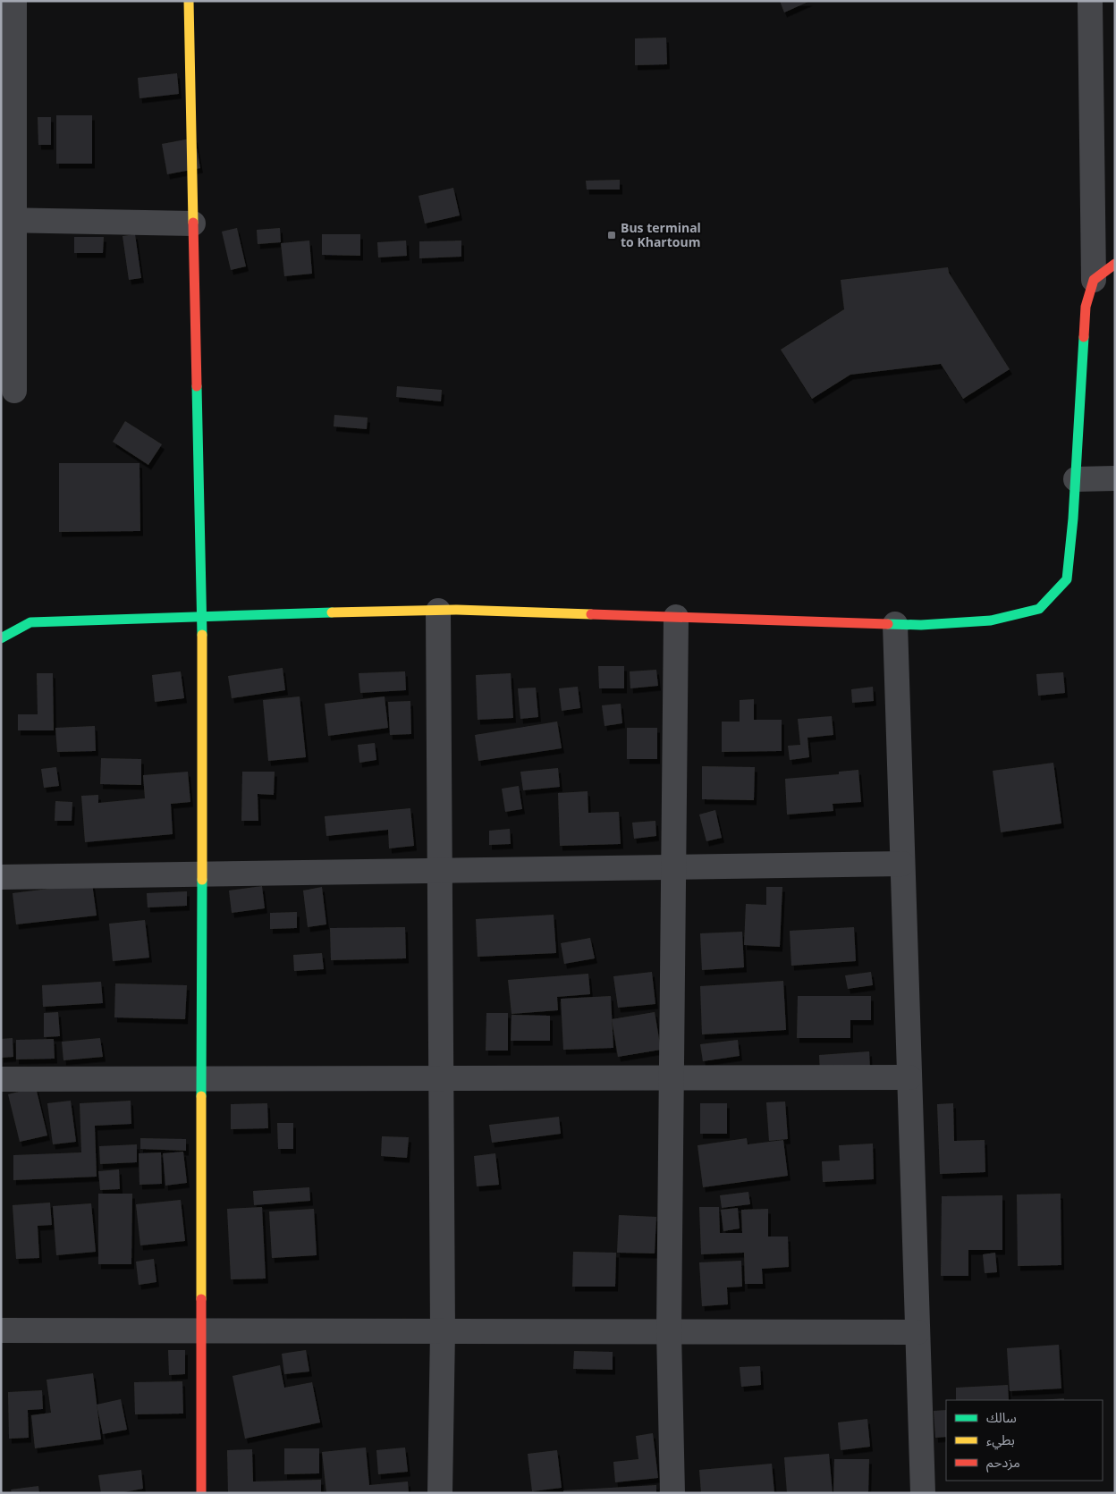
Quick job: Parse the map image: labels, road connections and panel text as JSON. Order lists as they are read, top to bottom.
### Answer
{
  "places": {
    "transit": ["Bus terminal to Khartoum"]
  },
  "legend": ["سالك", "بطيء", "مزدحم"]
}
